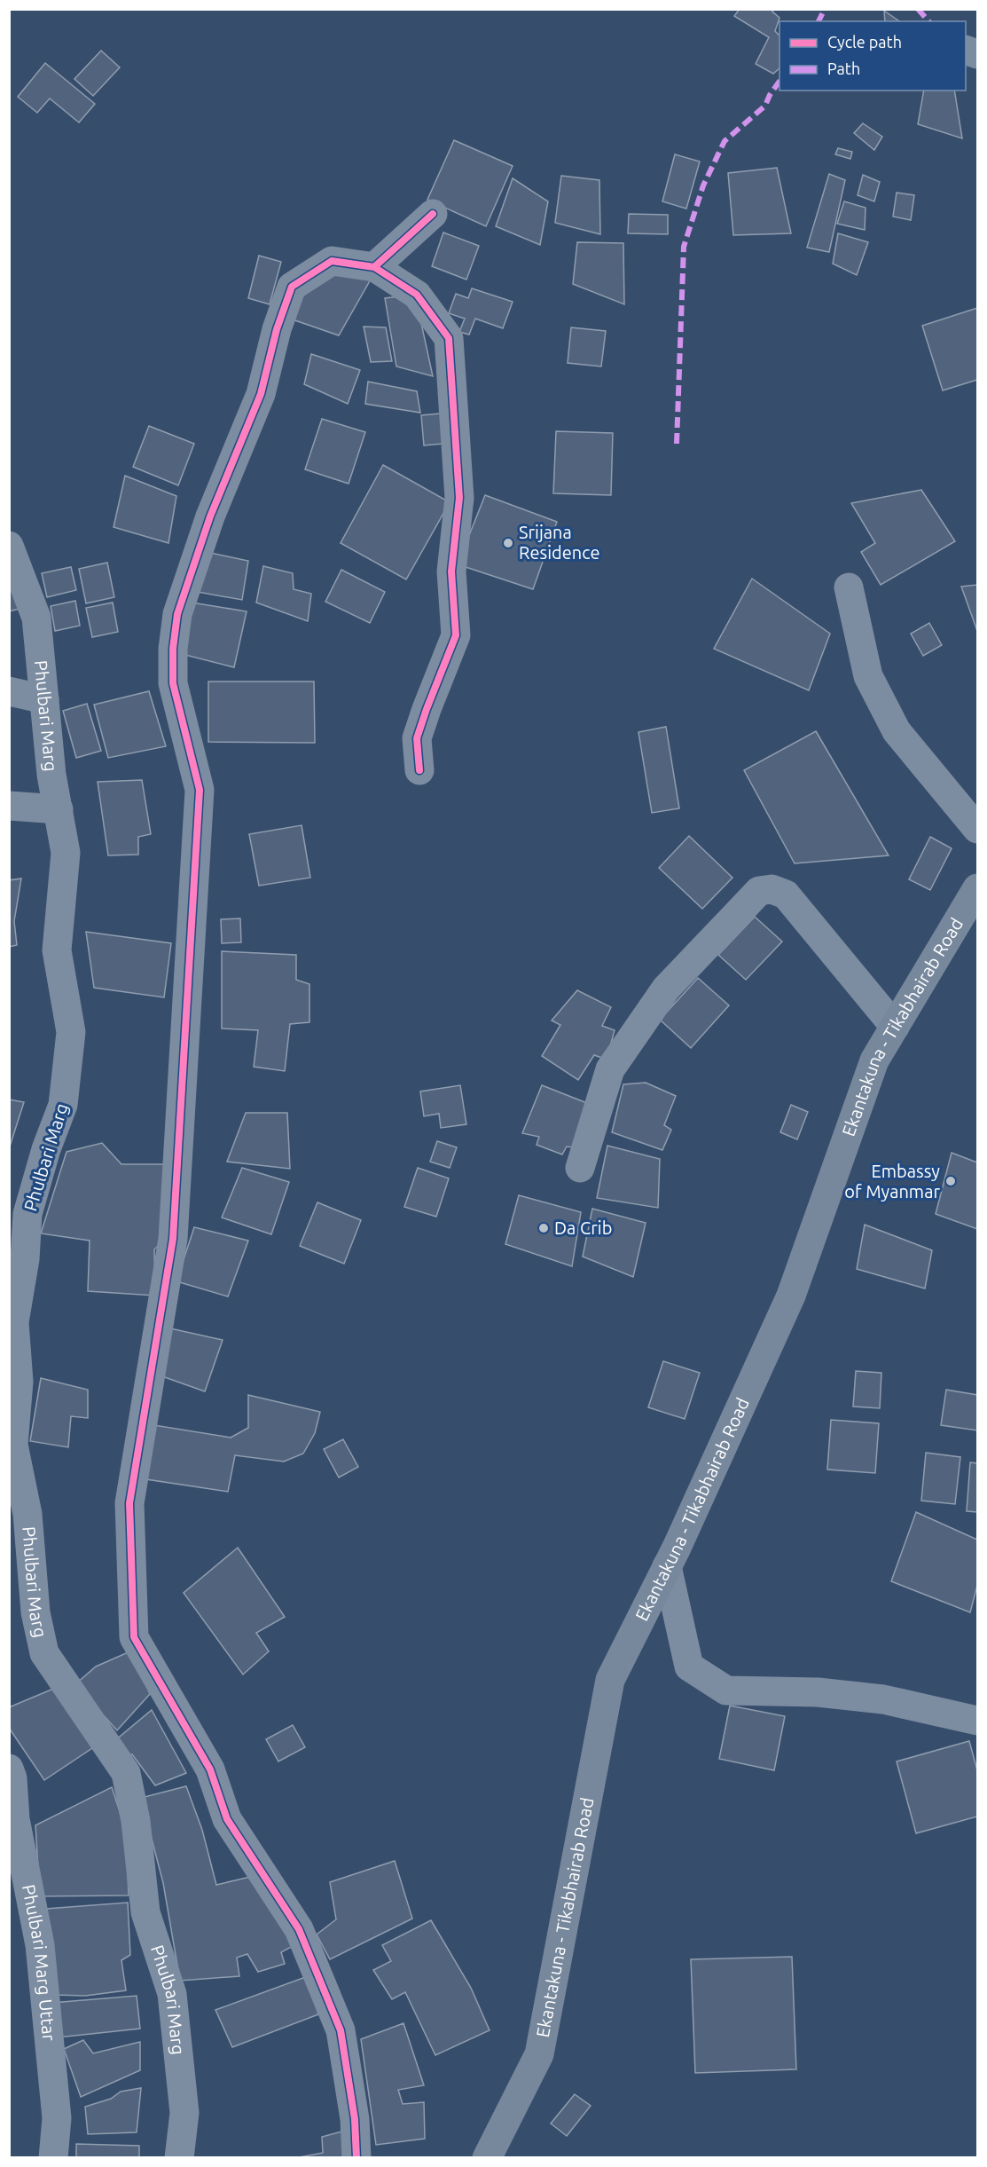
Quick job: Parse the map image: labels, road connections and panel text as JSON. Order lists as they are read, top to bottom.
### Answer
{
  "streets": {
    "main road": ["Ekantakuna - Tikabhairab Road"],
    "street": ["Phulbari Marg", "Phulbari Marg Uttar"]
  },
  "places": ["Srijana Residence", "Embassy of Myanmar", "Da Crib"],
  "legend": ["Cycle path", "Path"]
}
